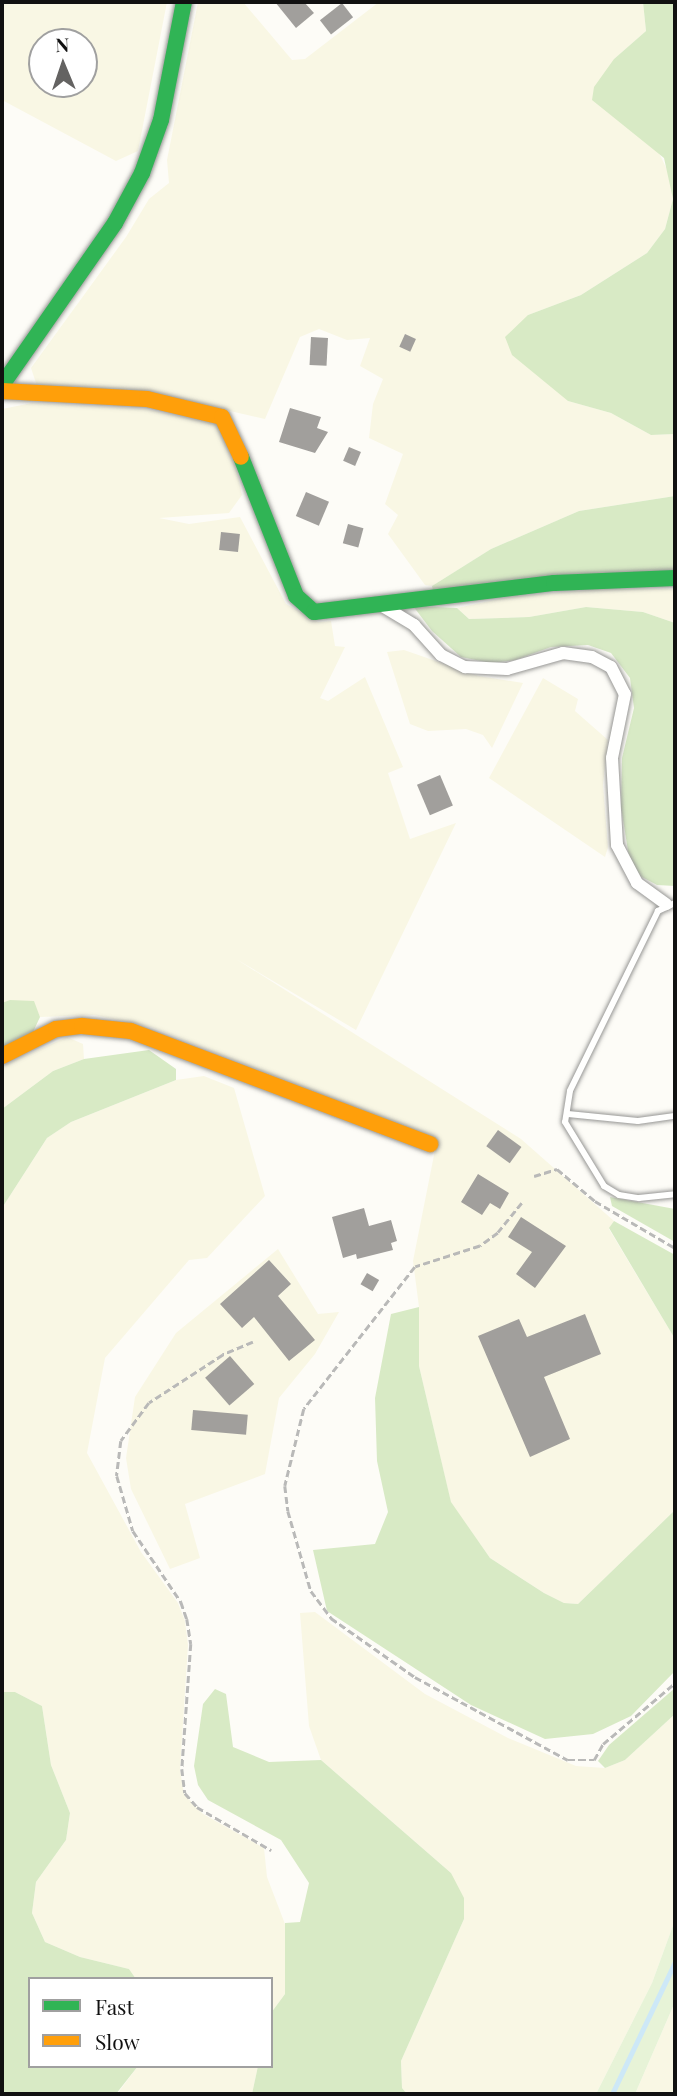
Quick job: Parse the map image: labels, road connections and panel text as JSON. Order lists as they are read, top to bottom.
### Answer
{
  "legend": ["Fast", "Slow"],
  "north": "top"
}
